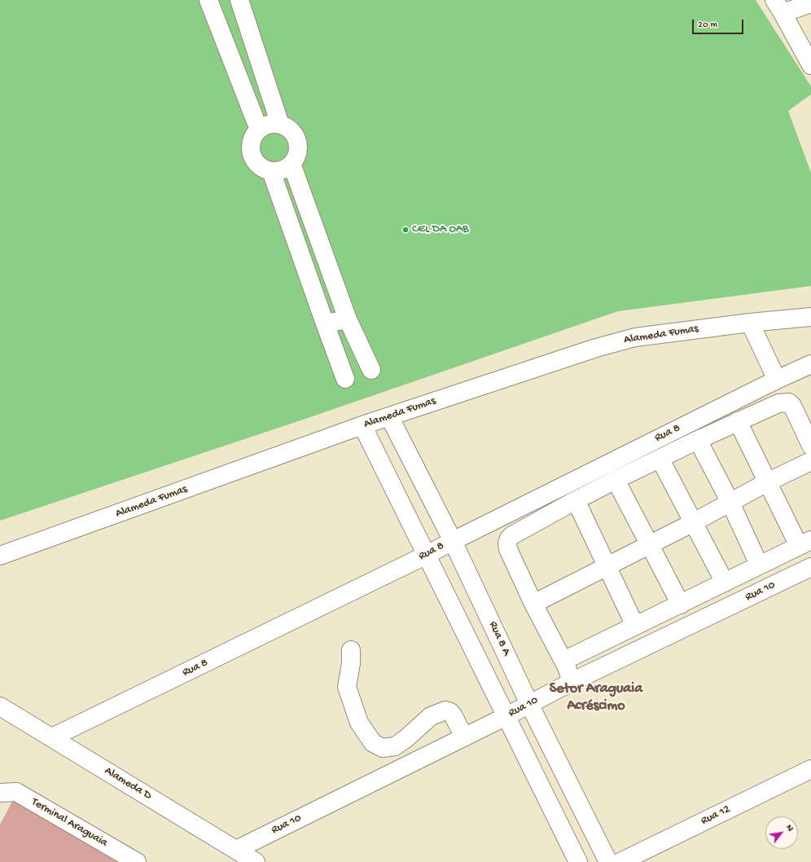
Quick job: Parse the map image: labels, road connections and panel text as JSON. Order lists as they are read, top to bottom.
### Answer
{
  "streets": {
    "street": [
      "Alameda Fumas",
      "Rua 8",
      "Rua 10",
      "Rua 8 A",
      "Alameda D",
      "Rua 12",
      "Terminal Araguaia"
    ]
  },
  "crossings": [
    ["Alameda Fumas", "Rua 8 A"],
    ["Rua 8", "Rua 8 A"],
    ["Rua 8", "Alameda D"],
    ["Rua 10", "Rua 8 A"],
    ["Rua 10", "Alameda D"]
  ],
  "districts": ["Setor Araguaia Acréscimo"],
  "places": ["CEL DA OAB"],
  "scale_bar": "20 m",
  "north": "top right"
}
